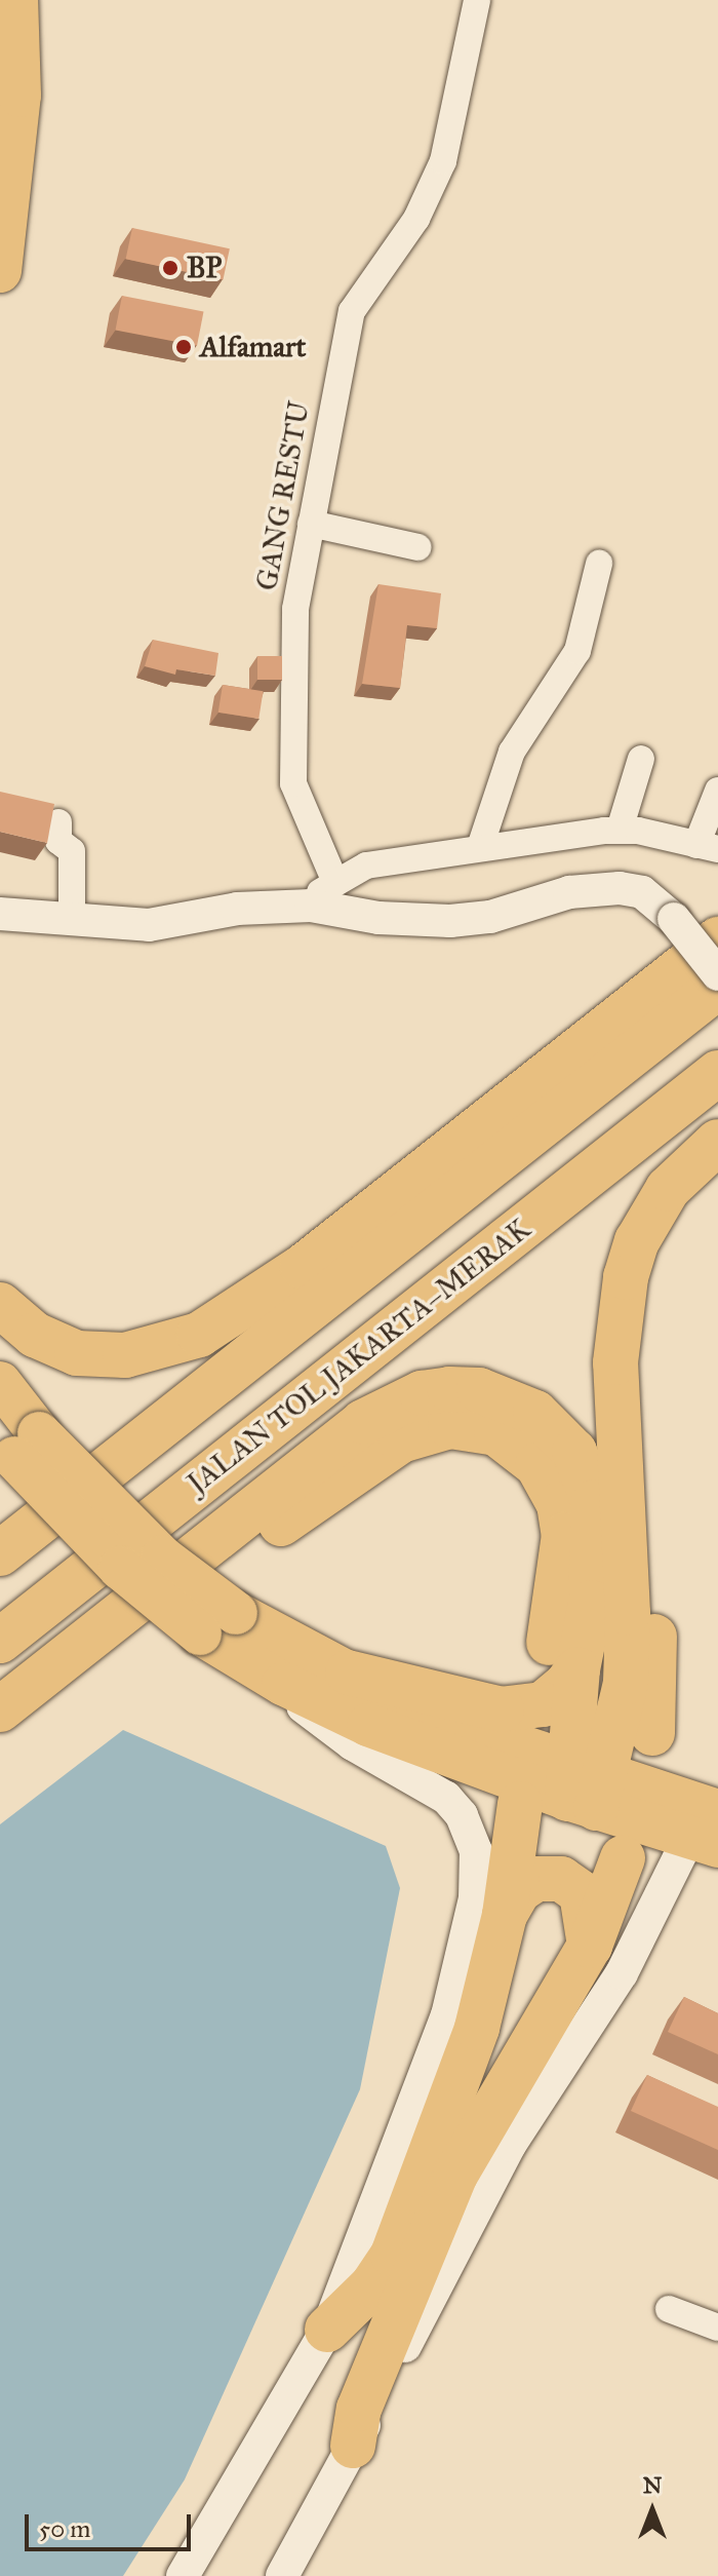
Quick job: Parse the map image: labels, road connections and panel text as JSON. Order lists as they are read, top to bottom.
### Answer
{
  "streets": {
    "highway": ["JALAN TOL JAKARTA–MERAK"],
    "street": ["GANG RESTU"]
  },
  "places": ["BP", "Alfamart"],
  "scale_bar": "50 m",
  "north": "top"
}
